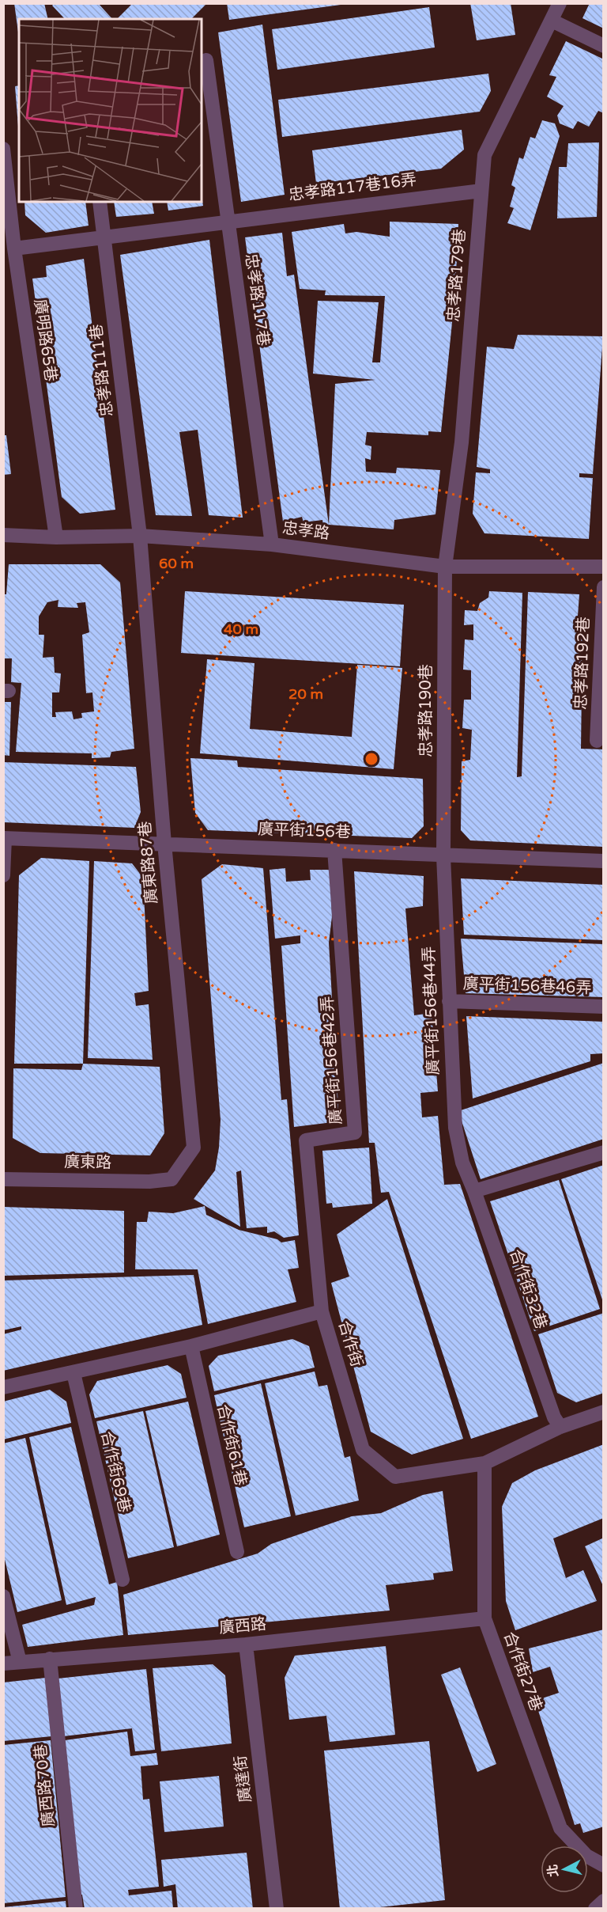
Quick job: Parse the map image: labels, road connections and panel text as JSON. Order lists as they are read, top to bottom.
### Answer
{
  "streets": {
    "lane": [
      "忠孝路117巷16弄",
      "忠孝路179巷",
      "忠孝路117巷",
      "廣明路65巷",
      "忠孝路111巷",
      "忠孝路",
      "忠孝路192巷",
      "忠孝路190巷",
      "廣平街156巷",
      "廣東路87巷",
      "廣平街156巷46弄",
      "廣平街156巷44弄",
      "廣平街156巷42弄",
      "廣東路",
      "合作街32巷",
      "合作街",
      "合作街61巷",
      "合作街69巷",
      "廣西路",
      "合作街27巷",
      "廣達街",
      "廣西路70巷"
    ]
  },
  "crossings": [
    ["忠孝路117巷16弄", "忠孝路179巷"],
    ["忠孝路117巷16弄", "忠孝路117巷"],
    ["忠孝路117巷16弄", "廣明路65巷"],
    ["忠孝路117巷16弄", "忠孝路111巷"],
    ["忠孝路179巷", "忠孝路"],
    ["忠孝路179巷", "忠孝路190巷"],
    ["忠孝路117巷", "忠孝路"],
    ["廣明路65巷", "忠孝路"],
    ["忠孝路111巷", "忠孝路"],
    ["忠孝路111巷", "廣東路87巷"],
    ["忠孝路", "忠孝路190巷"],
    ["忠孝路", "廣東路87巷"],
    ["忠孝路190巷", "廣平街156巷"],
    ["忠孝路190巷", "廣平街156巷44弄"],
    ["廣平街156巷", "廣東路87巷"],
    ["廣平街156巷", "廣平街156巷44弄"],
    ["廣平街156巷", "廣平街156巷42弄"],
    ["廣東路87巷", "廣東路"],
    ["廣平街156巷46弄", "廣平街156巷44弄"],
    ["廣平街156巷44弄", "合作街32巷"],
    ["廣平街156巷42弄", "合作街"],
    ["合作街32巷", "合作街"],
    ["合作街", "合作街61巷"],
    ["合作街", "合作街69巷"],
    ["合作街", "合作街27巷"],
    ["廣西路", "合作街27巷"],
    ["廣西路", "廣達街"],
    ["廣西路", "廣西路70巷"]
  ],
  "north": "left",
  "rings": ["60 m", "40 m", "20 m"]
}
